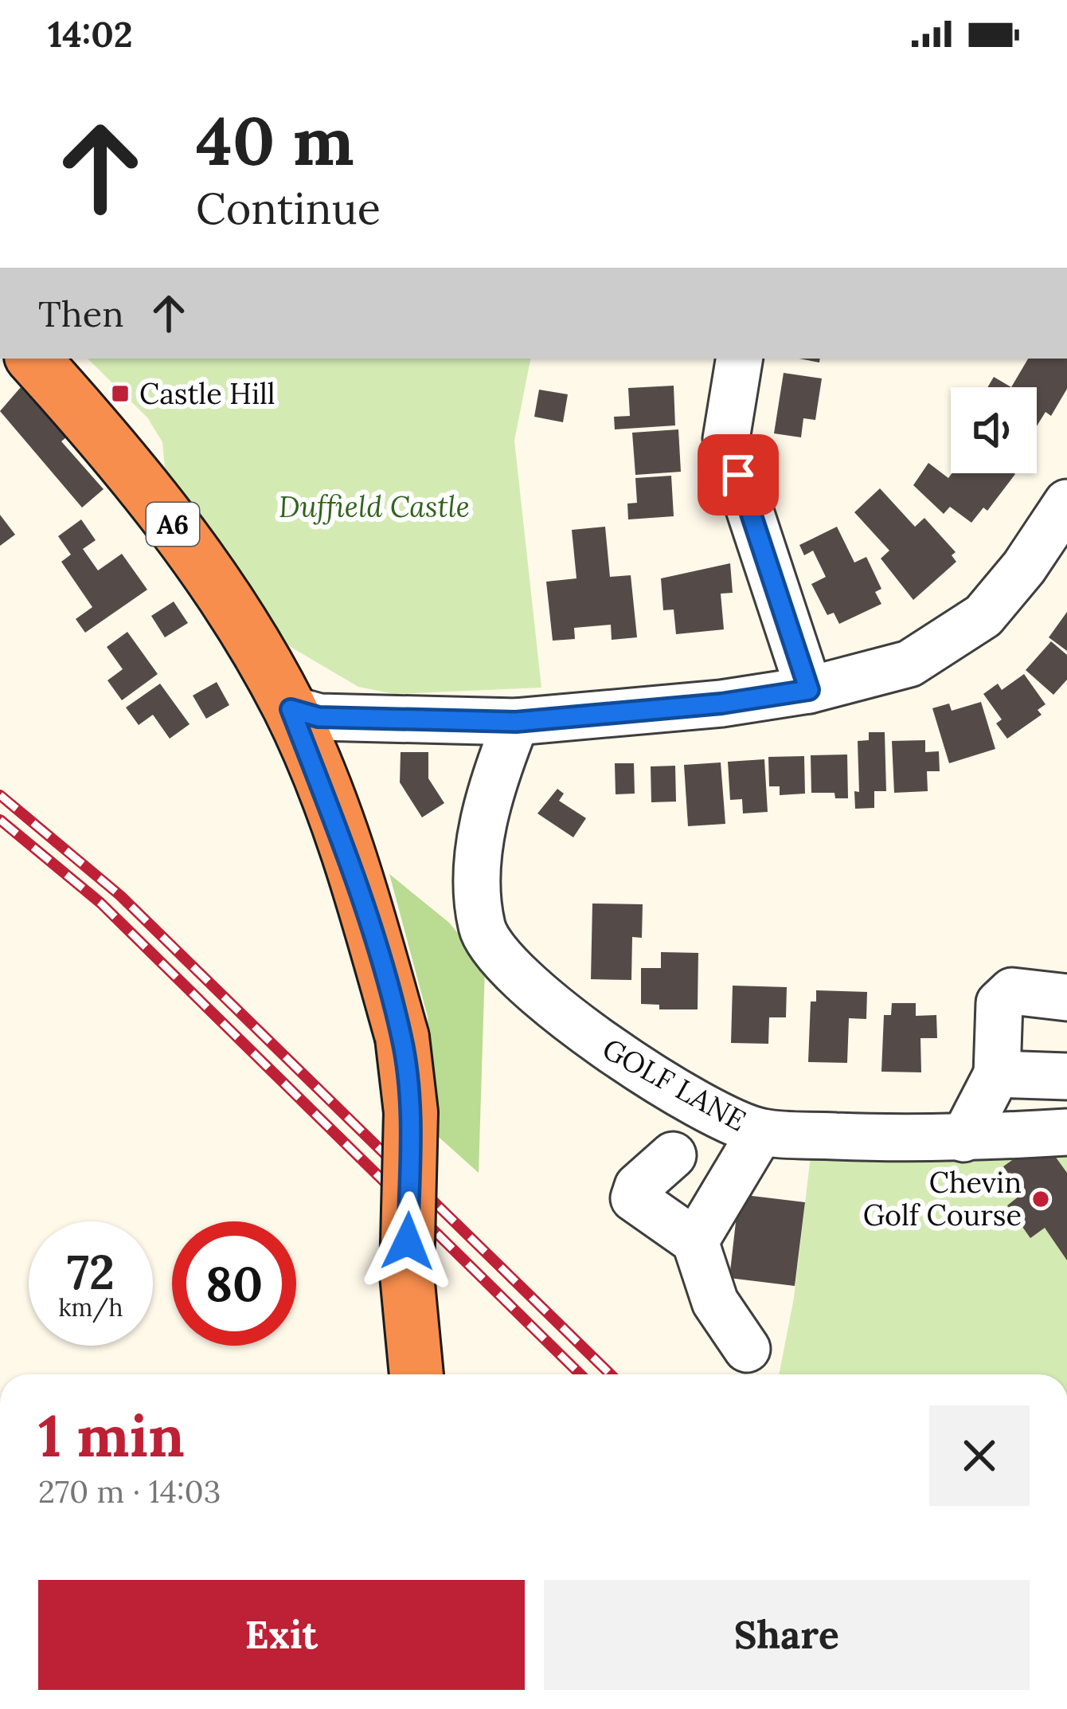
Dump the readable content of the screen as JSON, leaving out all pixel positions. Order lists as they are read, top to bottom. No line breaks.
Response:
{"streets":{"highway":["A6"],"street":["GOLF LANE"]},"parks":["Duffield Castle"],"places":{"transit":["Castle Hill"],"other":["Chevin Golf Course"]},"page":{"status":"14:02","turn":["40 m","Continue"],"then":"Then","speed":"72 km/h","limit":"80","heading":["1 min","270 m · 14:03"],"buttons":["Exit","Share"]}}
